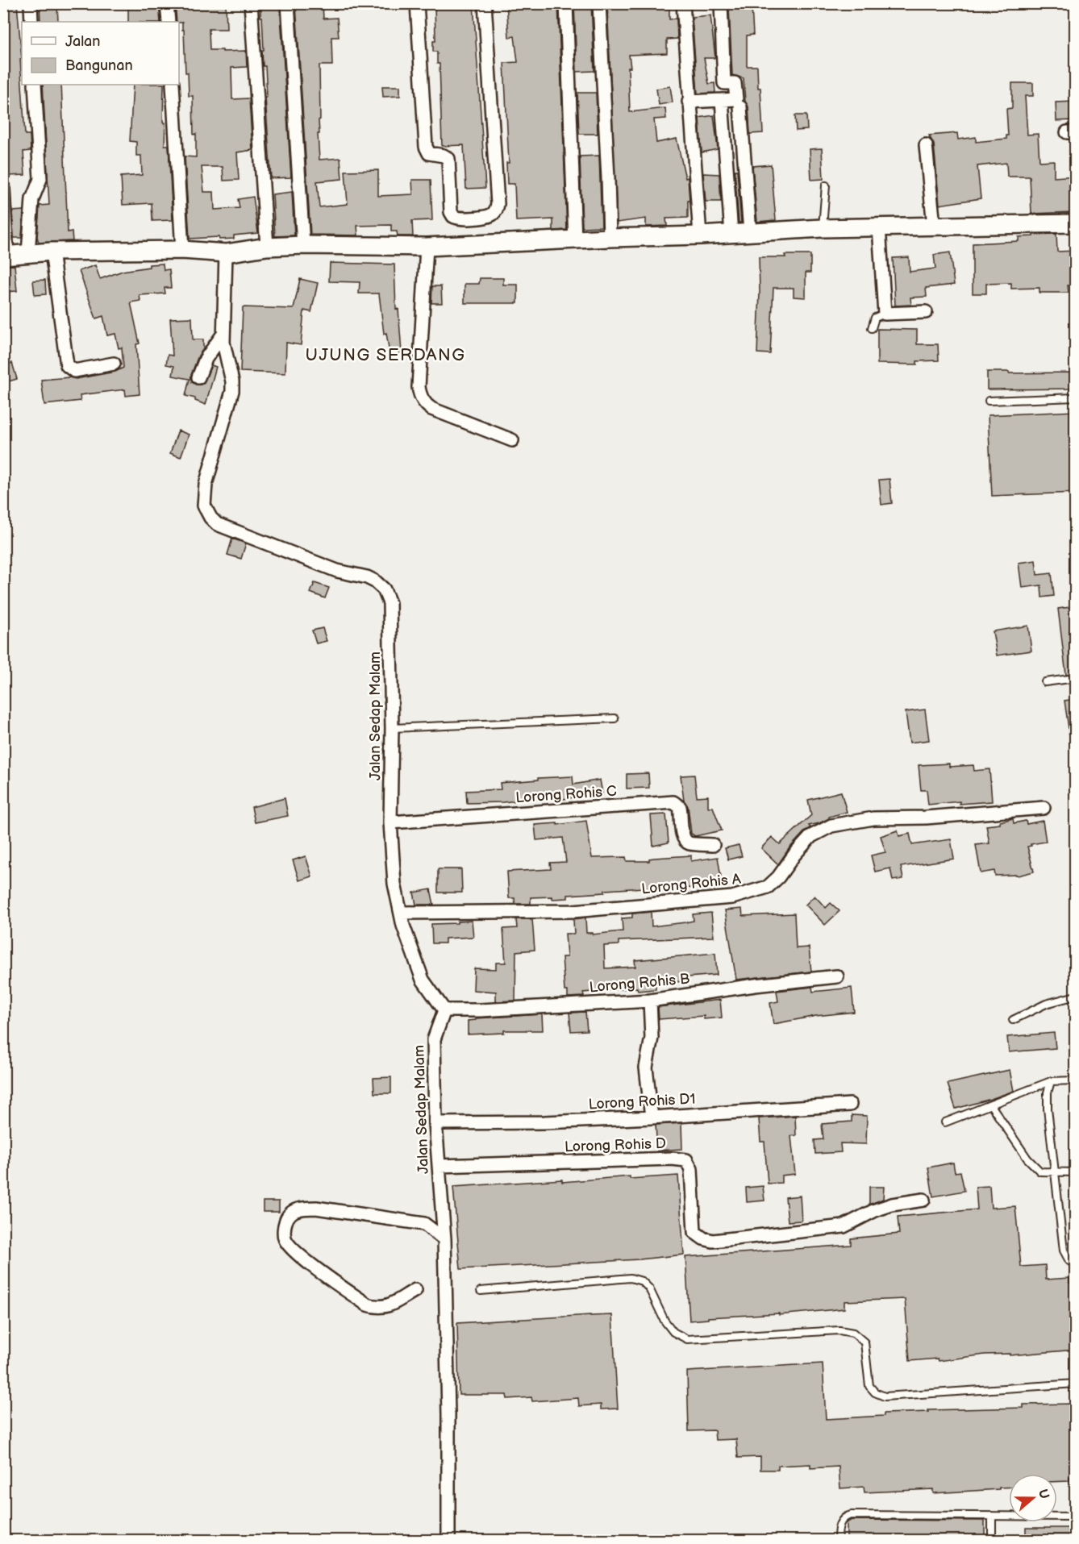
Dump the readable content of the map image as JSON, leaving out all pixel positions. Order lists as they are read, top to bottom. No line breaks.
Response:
{"streets":{"street":["Jalan Sedap Malam","Lorong Rohis C","Lorong Rohis A","Lorong Rohis B","Lorong Rohis D1","Lorong Rohis D"]},"crossings":[["Jalan Sedap Malam","Lorong Rohis C"],["Jalan Sedap Malam","Lorong Rohis A"],["Jalan Sedap Malam","Lorong Rohis B"],["Jalan Sedap Malam","Lorong Rohis D1"],["Jalan Sedap Malam","Lorong Rohis D"]],"districts":["UJUNG SERDANG"],"legend":["Jalan","Bangunan"],"north":"right"}
